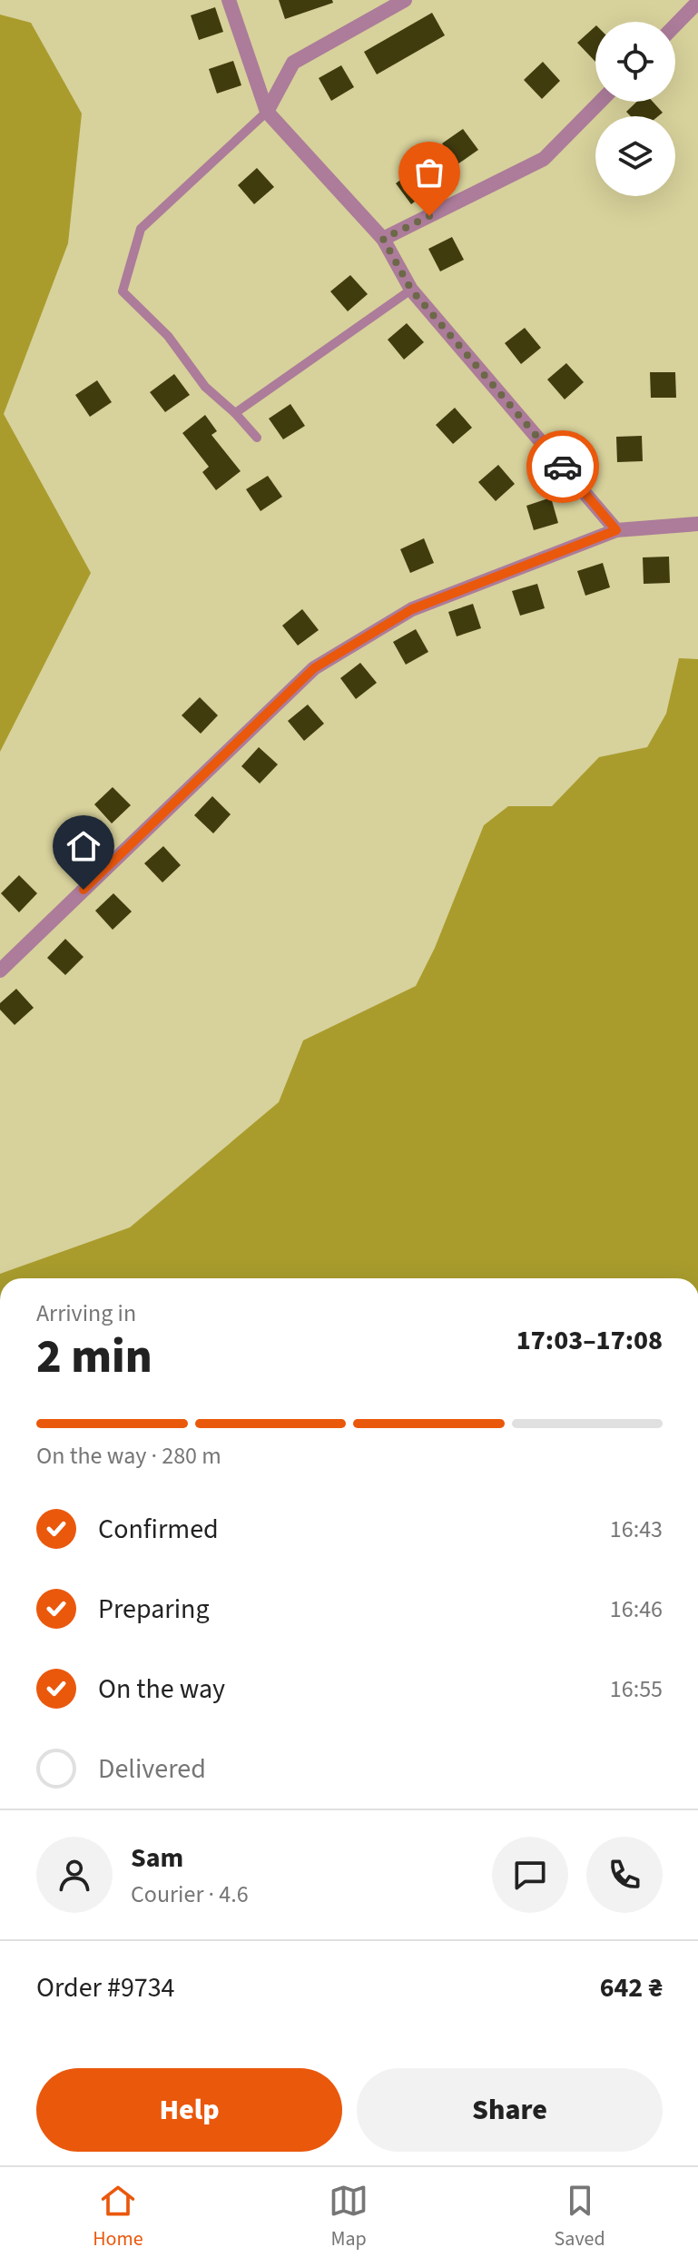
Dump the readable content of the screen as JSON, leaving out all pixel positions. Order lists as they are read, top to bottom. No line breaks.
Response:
{"page":{"heading":["2 min","Arriving in","17:03–17:08"],"panel":["Sam","Courier · 4.6","Order #9734","642 ₴"],"bar":"On the way · 280 m","list":[["Confirmed","16:43"],["Preparing","16:46"],["On the way","16:55"],"Delivered"],"buttons":["Help","Share"],"tabs":["Home","Map","Saved"]}}
